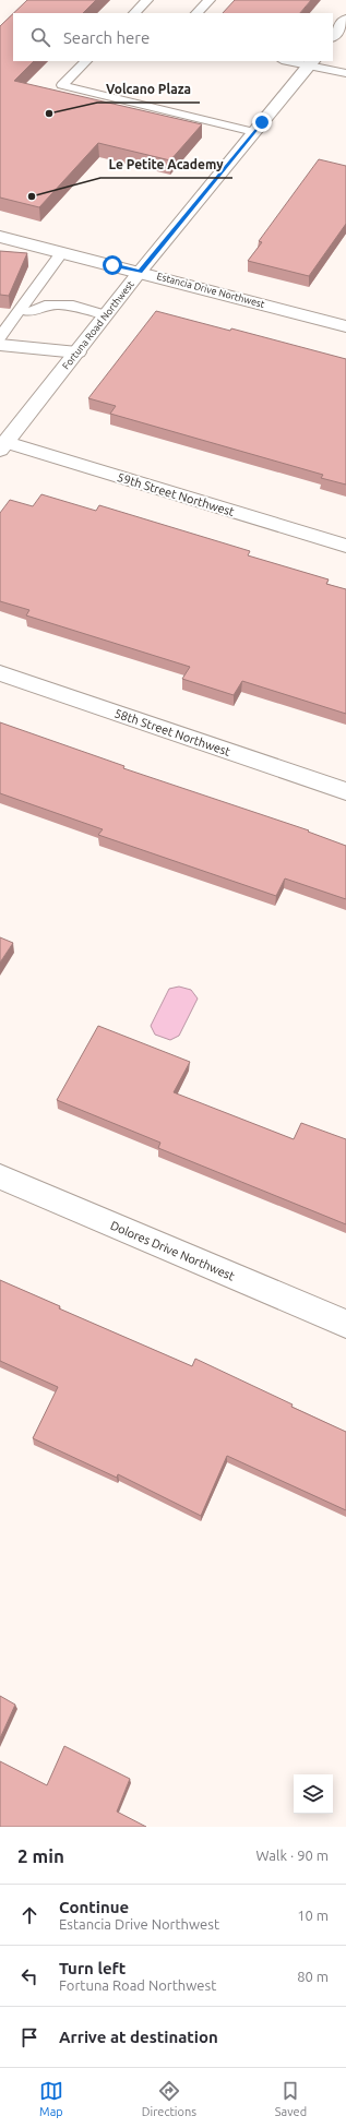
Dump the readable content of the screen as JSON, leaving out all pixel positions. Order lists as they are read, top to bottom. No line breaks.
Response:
{"streets":{"street":["Estancia Drive Northwest","Fortuna Road Northwest","59th Street Northwest","58th Street Northwest","Dolores Drive Northwest"]},"crossings":[["Estancia Drive Northwest","Fortuna Road Northwest"],["Fortuna Road Northwest","59th Street Northwest"]],"places":["Volcano Plaza","Le Petite Academy"],"page":{"search":"Search here","heading":["2 min","Walk · 90 m"],"list":[["Continue","Estancia Drive Northwest","10 m"],["Turn left","Fortuna Road Northwest","80 m"],"Arrive at destination"],"nav":["Map","Directions","Saved"]}}
